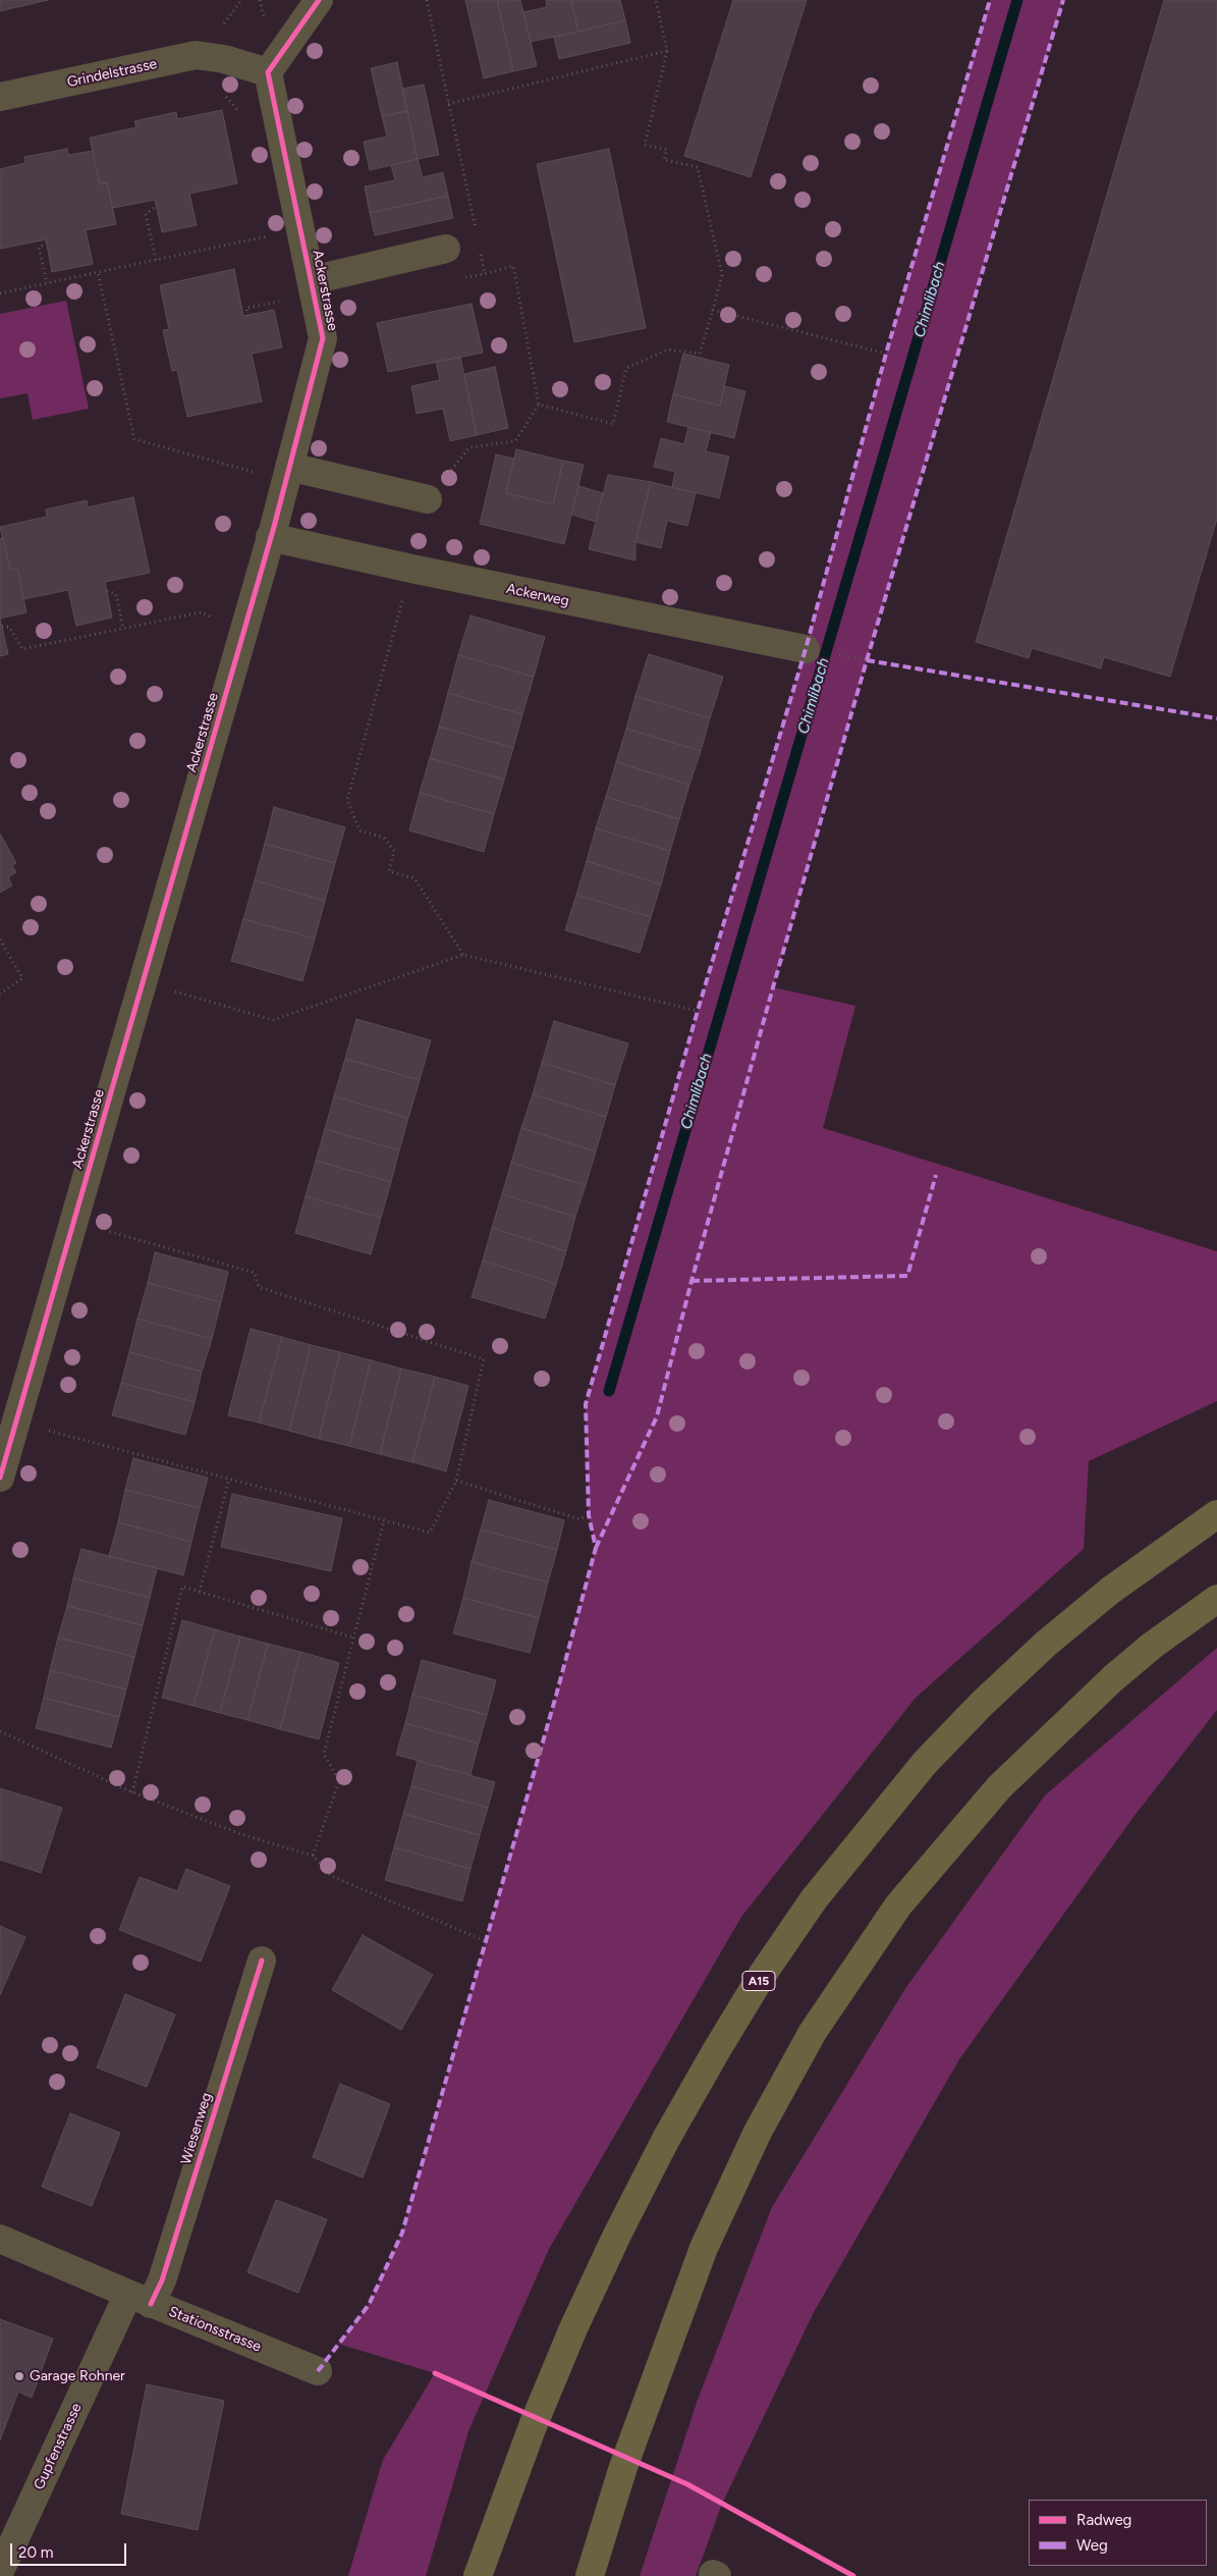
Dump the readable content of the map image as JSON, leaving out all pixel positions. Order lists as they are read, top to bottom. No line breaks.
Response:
{"streets":{"highway":["A15"],"street":["Grindelstrasse","Ackerstrasse","Ackerweg","Wiesenweg","Stationsstrasse","Gupfenstrasse"]},"crossings":[["Grindelstrasse","Ackerstrasse"],["Ackerstrasse","Ackerweg"],["Wiesenweg","Stationsstrasse"],["Wiesenweg","Gupfenstrasse"],["Stationsstrasse","Gupfenstrasse"]],"water":["Chimlibach"],"places":["Garage Rohner"],"legend":["Radweg","Weg"],"scale_bar":"20 m"}
